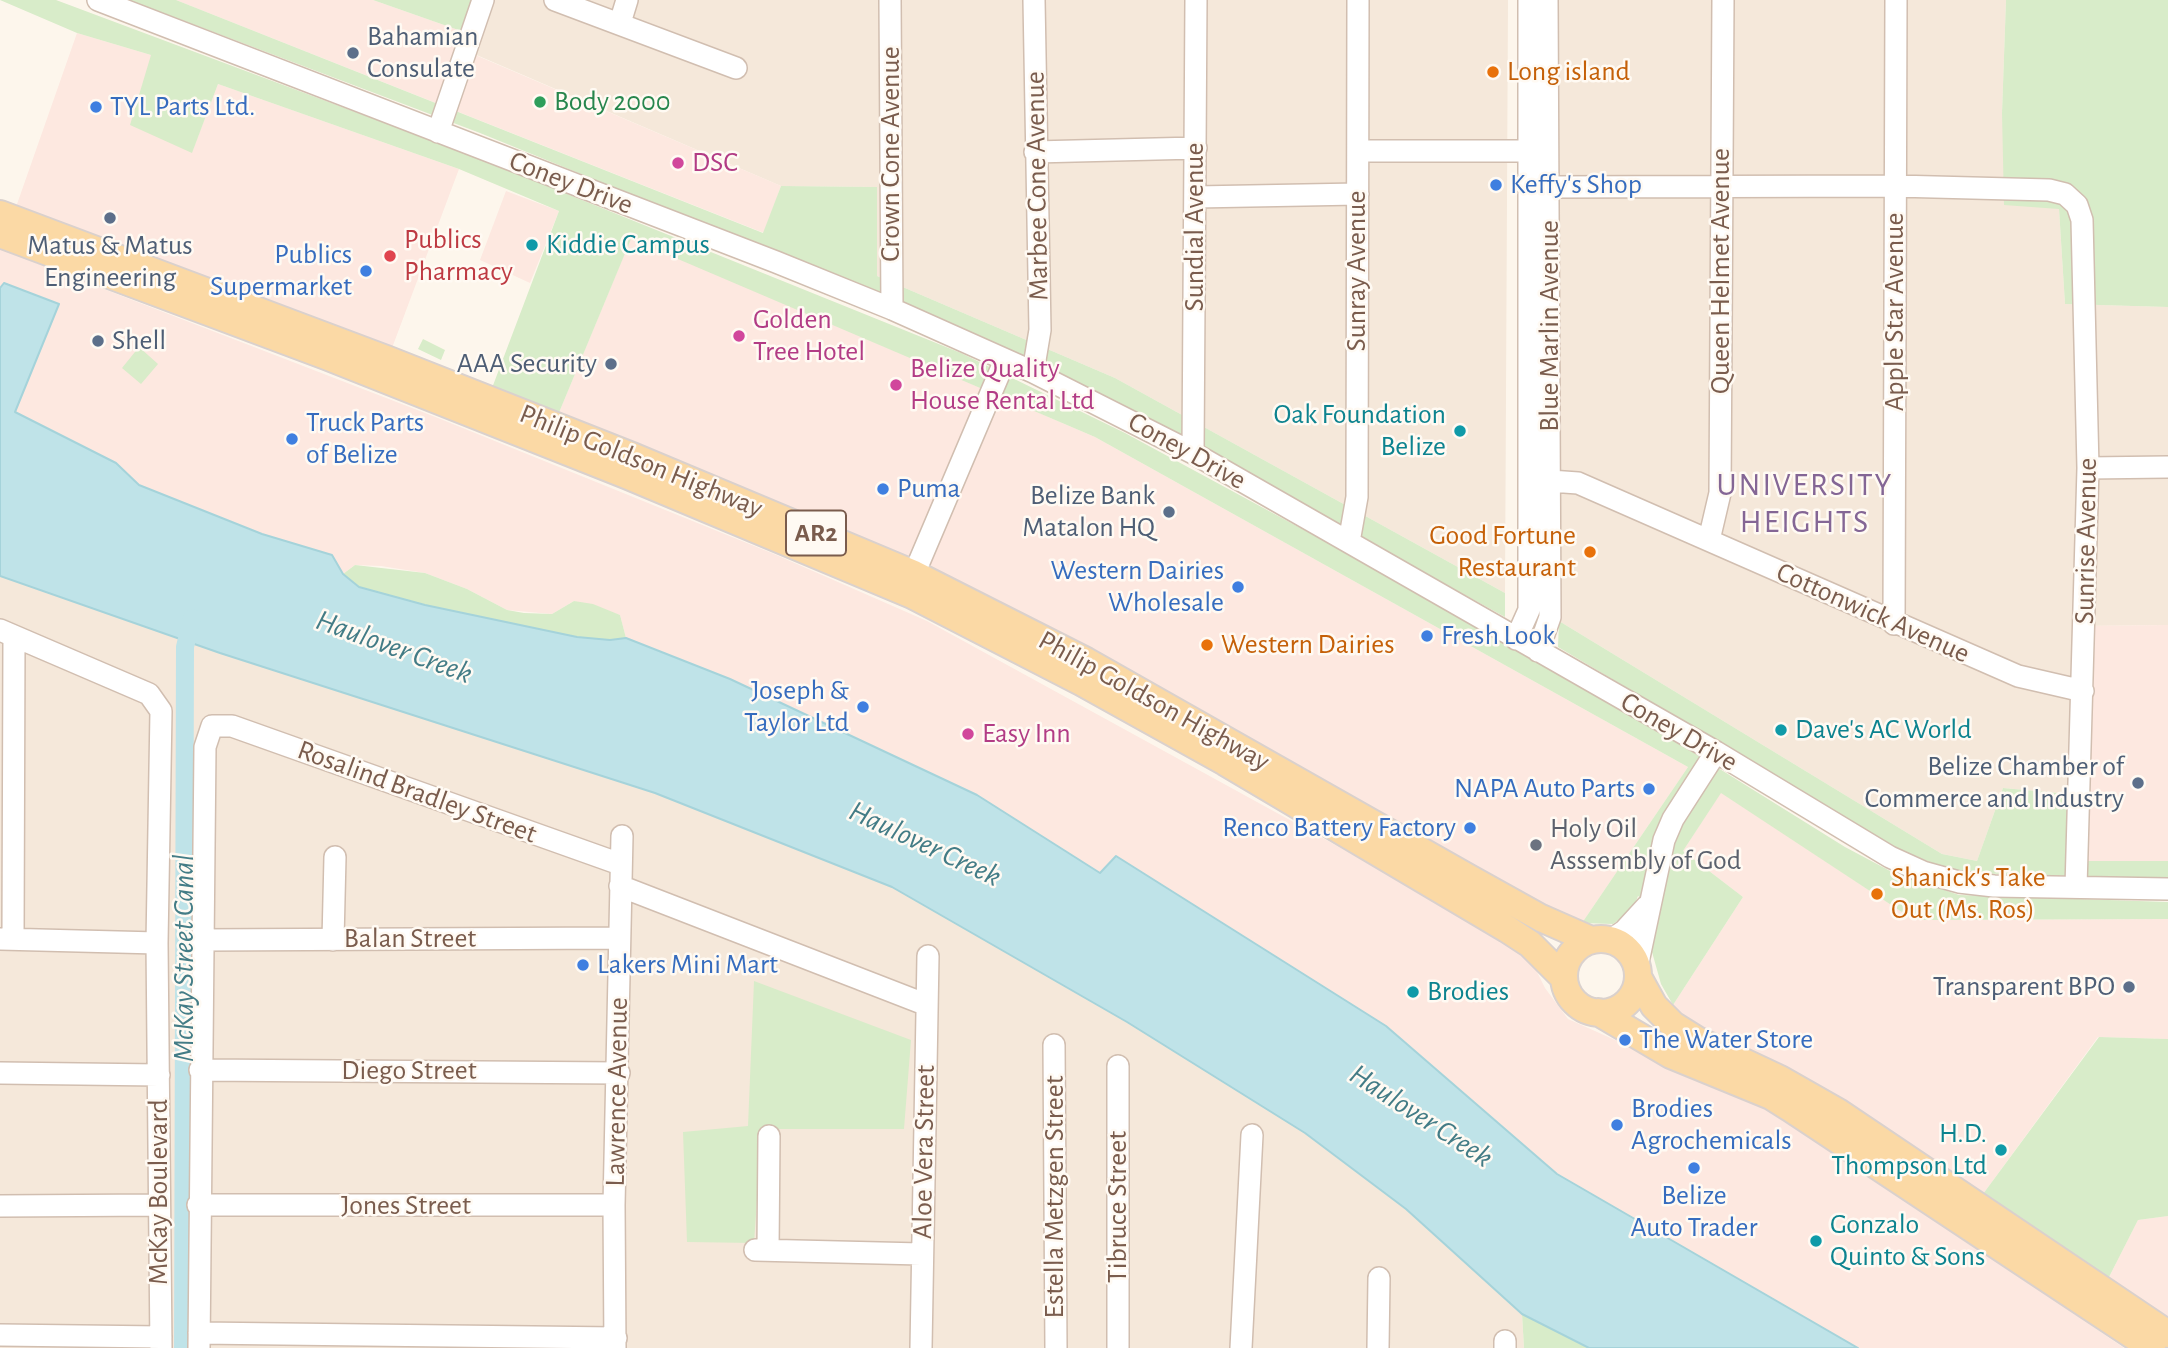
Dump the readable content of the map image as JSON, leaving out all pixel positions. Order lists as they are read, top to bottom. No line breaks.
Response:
{"streets":{"main road":["Philip Goldson Highway","AR2"],"street":["Crown Cone Avenue","Coney Drive","Marbee Cone Avenue","Sundial Avenue","Sunray Avenue","Queen Helmet Avenue","Apple Star Avenue","Blue Marlin Avenue","Sunrise Avenue","Cottonwick Avenue","Rosalind Bradley Street","Balan Street","Diego Street","Lawrence Avenue","Aloe Vera Street","McKay Boulevard","Estella Metzgen Street","Jones Street","Tibruce Street"]},"crossings":[["Crown Cone Avenue","Coney Drive"],["Coney Drive","Marbee Cone Avenue"],["Coney Drive","Sundial Avenue"],["Coney Drive","Sunray Avenue"],["Coney Drive","Blue Marlin Avenue"],["Coney Drive","Sunrise Avenue"],["Queen Helmet Avenue","Cottonwick Avenue"],["Apple Star Avenue","Sunrise Avenue"],["Apple Star Avenue","Cottonwick Avenue"],["Blue Marlin Avenue","Cottonwick Avenue"],["Sunrise Avenue","Cottonwick Avenue"],["Rosalind Bradley Street","Lawrence Avenue"],["Rosalind Bradley Street","Aloe Vera Street"],["Rosalind Bradley Street","McKay Boulevard"],["Balan Street","Lawrence Avenue"],["Balan Street","McKay Boulevard"],["Diego Street","Lawrence Avenue"],["Diego Street","McKay Boulevard"],["Lawrence Avenue","Jones Street"],["McKay Boulevard","Jones Street"]],"districts":["UNIVERSITY HEIGHTS"],"water":["Haulover Creek","McKay Street Canal"],"places":["Bahamian Consulate","Long island","Body 2000","TYL Parts Ltd.","DSC","Keffy's Shop","Matus & Matus Engineering","Kiddie Campus","Publics Pharmacy","Publics Supermarket","Golden Tree Hotel","Shell","AAA Security","Belize Quality House Rental Ltd","Oak Foundation Belize","Truck Parts of Belize","Puma","Belize Bank Matalon HQ","Good Fortune Restaurant","Western Dairies Wholesale","Fresh Look","Western Dairies","Joseph & Taylor Ltd","Dave's AC World","Easy Inn","Belize Chamber of Commerce and Industry","NAPA Auto Parts","Renco Battery Factory","Holy Oil Asssembly of God","Shanick's Take Out (Ms. Ros)","Lakers Mini Mart","Transparent BPO","Brodies","The Water Store","Brodies Agrochemicals","H.D. Thompson Ltd","Belize Auto Trader","Gonzalo Quinto & Sons"]}
